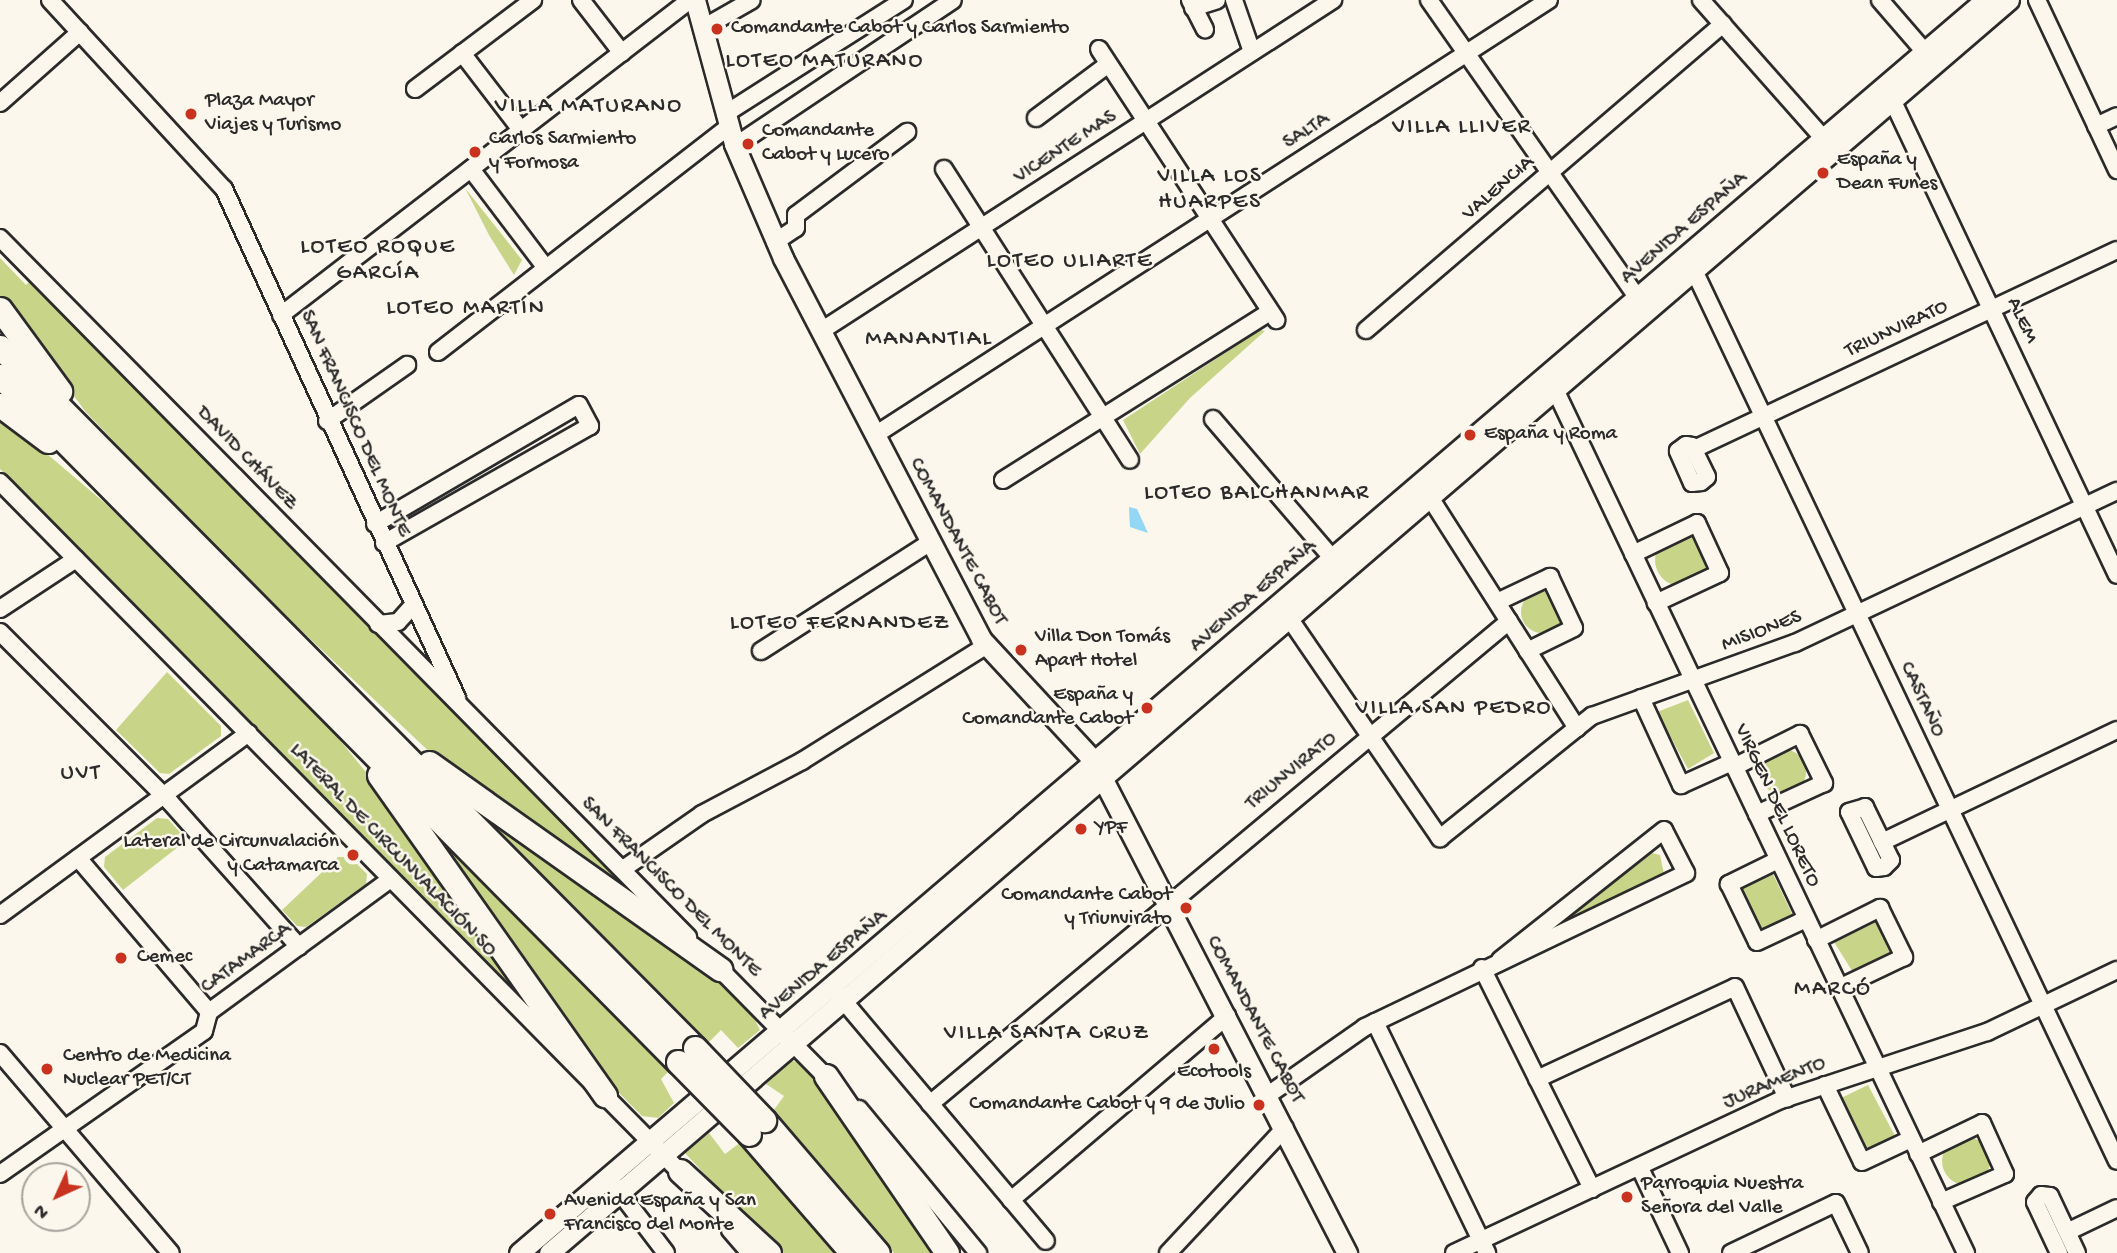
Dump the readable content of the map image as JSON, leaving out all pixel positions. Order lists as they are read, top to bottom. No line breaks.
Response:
{"streets":{"main road":["AVENIDA ESPAÑA","COMANDANTE CABOT"],"street":["SALTA","VICENTE MAS","VALENCIA","ALEM","TRIUNVIRATO","SAN FRANCISCO DEL MONTE","DAVID CHÁVEZ","MISIONES","CASTAÑO","VIRGEN DEL LORETO","LATERAL DE CIRCUNVALACIÓN SO","CATAMARCA","JURAMENTO"]},"crossings":[["SALTA","COMANDANTE CABOT"],["VICENTE MAS","COMANDANTE CABOT"],["AVENIDA ESPAÑA","ALEM"],["AVENIDA ESPAÑA","SAN FRANCISCO DEL MONTE"],["AVENIDA ESPAÑA","COMANDANTE CABOT"],["AVENIDA ESPAÑA","CASTAÑO"],["AVENIDA ESPAÑA","VIRGEN DEL LORETO"],["AVENIDA ESPAÑA","LATERAL DE CIRCUNVALACIÓN SO"],["ALEM","TRIUNVIRATO"],["ALEM","MISIONES"],["TRIUNVIRATO","COMANDANTE CABOT"],["TRIUNVIRATO","MISIONES"],["TRIUNVIRATO","CASTAÑO"],["SAN FRANCISCO DEL MONTE","DAVID CHÁVEZ"],["MISIONES","CASTAÑO"],["MISIONES","VIRGEN DEL LORETO"],["CASTAÑO","JURAMENTO"],["VIRGEN DEL LORETO","JURAMENTO"],["LATERAL DE CIRCUNVALACIÓN SO","CATAMARCA"]],"districts":["LOTEO MATURANO","VILLA MATURANO","VILLA LLIVER","VILLA LOS HUARPES","LOTEO ROQUE GARCÍA","LOTEO ULIARTE","LOTEO MARTÍN","MANANTIAL","LOTEO BALCHANMAR","LOTEO FERNANDEZ","VILLA SAN PEDRO","UVT","MARCÓ","VILLA SANTA CRUZ"],"places":["Comandante Cabot y Carlos Sarmiento","Plaza Mayor Viajes y Turismo","Comandante Cabot y Lucero","Carlos Sarmiento y Formosa","España y Dean Funes","España y Roma","Villa Don Tomás Apart Hotel","España y Comandante Cabot","YPF","Lateral de Circunvalación y Catamarca","Comandante Cabot y Triunvirato","Cemec","Ecotools","Centro de Medicina Nuclear PET/CT","Comandante Cabot y 9 de Julio","Parroquia Nuestra Señora del Valle","Avenida España y San Francisco del Monte"],"north":"bottom left"}
